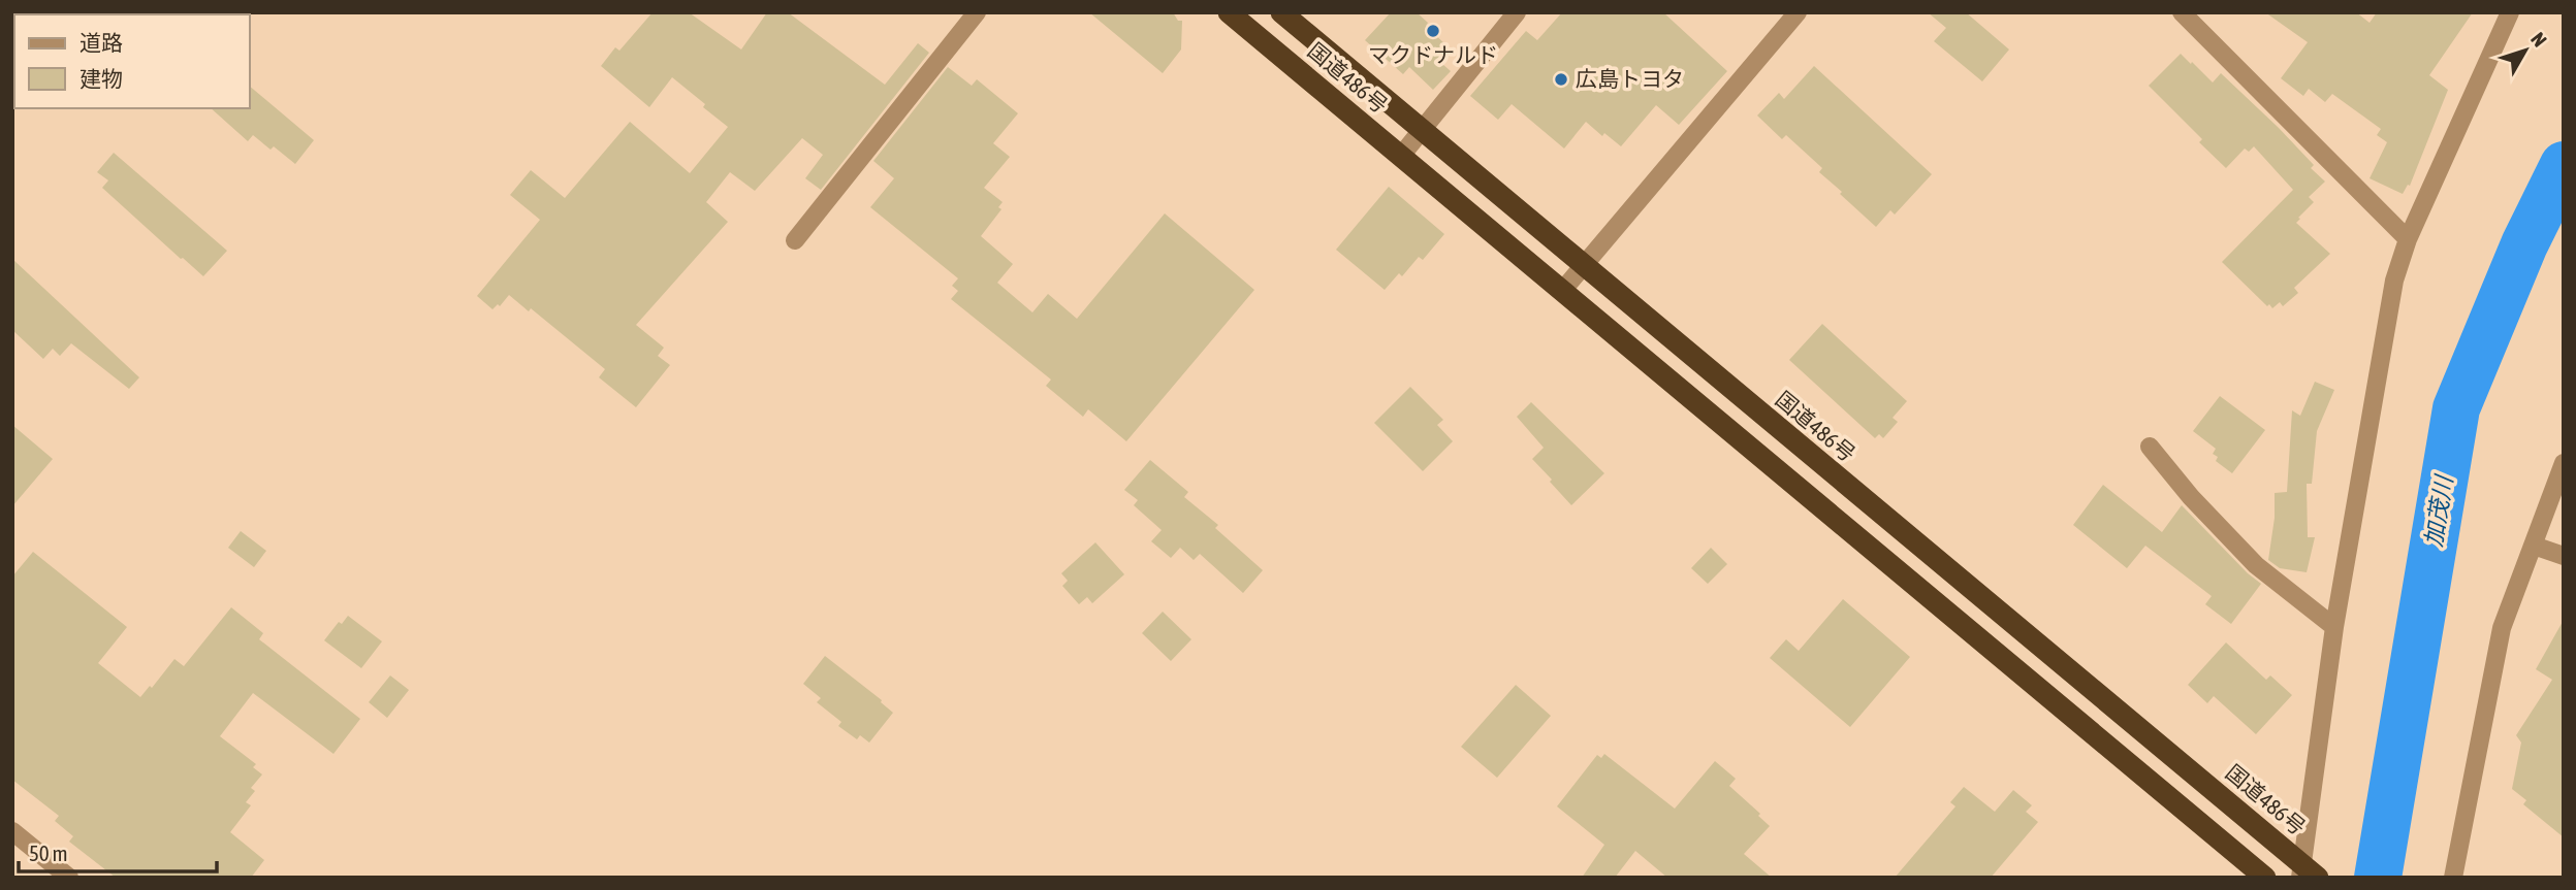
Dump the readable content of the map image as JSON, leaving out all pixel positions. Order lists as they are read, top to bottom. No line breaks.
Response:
{"streets":{"highway":["国道486号"]},"water":["加茂川"],"places":["マクドナルド","広島トヨタ"],"legend":["道路","建物"],"scale_bar":"50 m","north":"top right"}
